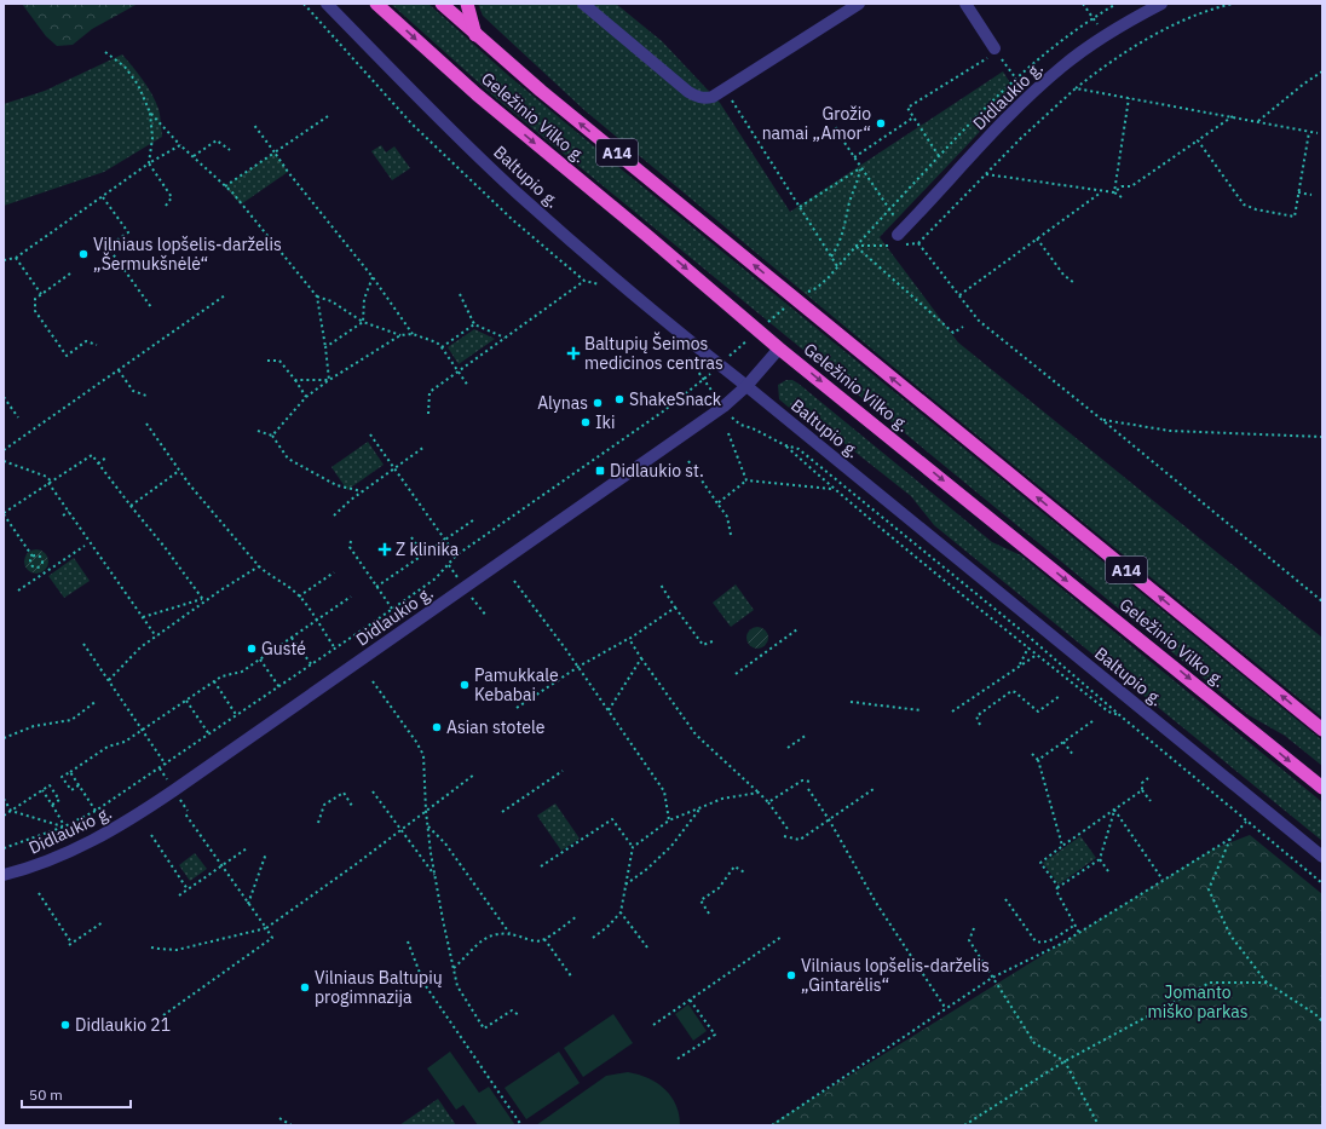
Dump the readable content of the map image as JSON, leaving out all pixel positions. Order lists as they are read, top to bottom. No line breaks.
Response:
{"streets":{"highway":["Geležinio Vilko g.","A14"],"street":["Didlaukio g.","Baltupio g."]},"crossings":[["Didlaukio g.","Geležinio Vilko g."],["Didlaukio g.","Baltupio g."]],"parks":["Jomanto miško parkas"],"places":{"other":["Grožio namai „Amor“","Vilniaus lopšelis-darželis „Šermukšnėlė“","ShakeSnack","Alynas","Iki","Gusté","Pamukkale Kebabai","Asian stotele","Vilniaus lopšelis-darželis „Gintarėlis“","Vilniaus Baltupių progimnazija","Didlaukio 21"],"health":["Baltupių Šeimos medicinos centras","Z klinika"],"transit":["Didlaukio st."]},"scale_bar":"50 m"}
